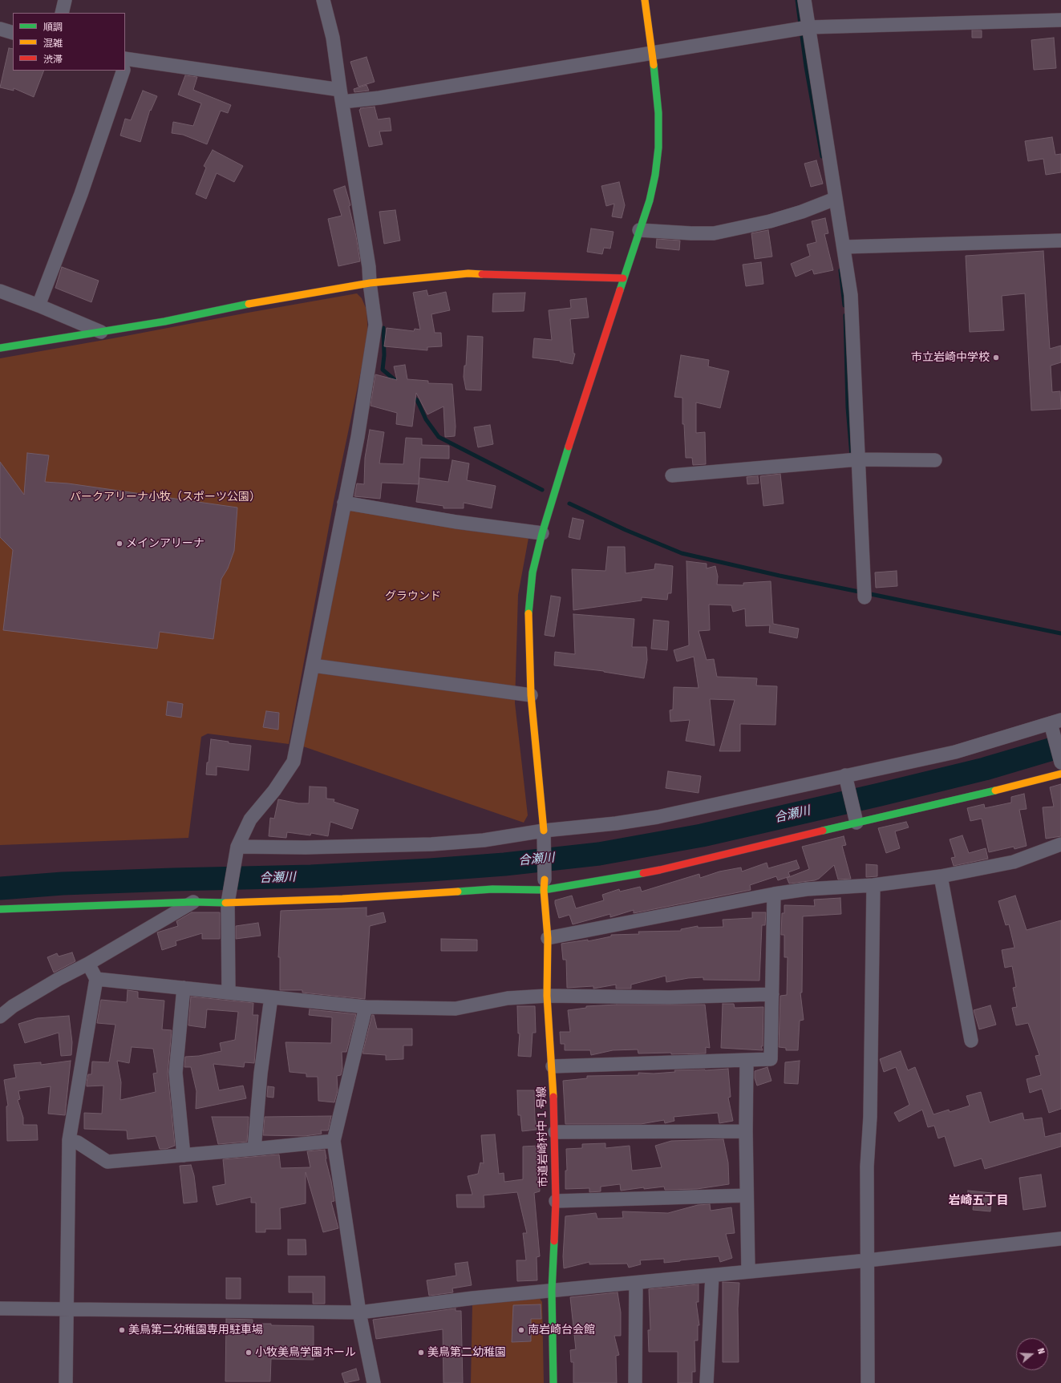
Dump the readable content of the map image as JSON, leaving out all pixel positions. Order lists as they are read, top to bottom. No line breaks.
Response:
{"streets":{"street":["市道岩崎村中１号線"]},"districts":["岩崎五丁目"],"water":["合瀬川"],"parks":["パークアリーナ小牧（スポーツ公園）","グラウンド"],"places":["市立岩崎中学校","メインアリーナ","美鳥第二幼稚園専用駐車場","南岩崎台会館","小牧美鳥学園ホール","美鳥第二幼稚園"],"legend":["順調","混雑","渋滞"],"north":"right"}
